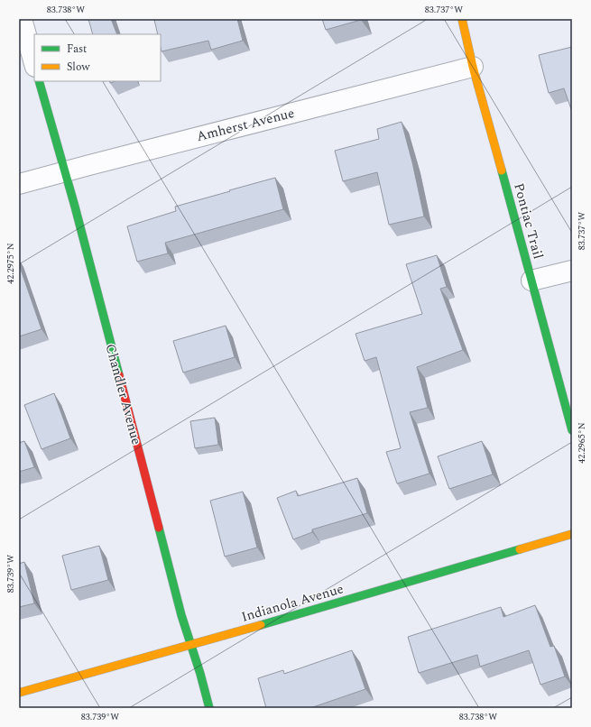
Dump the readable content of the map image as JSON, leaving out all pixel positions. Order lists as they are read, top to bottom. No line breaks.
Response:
{"streets":{"street":["Amherst Avenue","Pontiac Trail","Chandler Avenue","Indianola Avenue"]},"crossings":[["Amherst Avenue","Pontiac Trail"],["Amherst Avenue","Chandler Avenue"],["Chandler Avenue","Indianola Avenue"]],"legend":["Fast","Slow"],"coordinates":["83.738°W","83.737°W","42.2975°N","42.2965°N","83.739°W"]}
